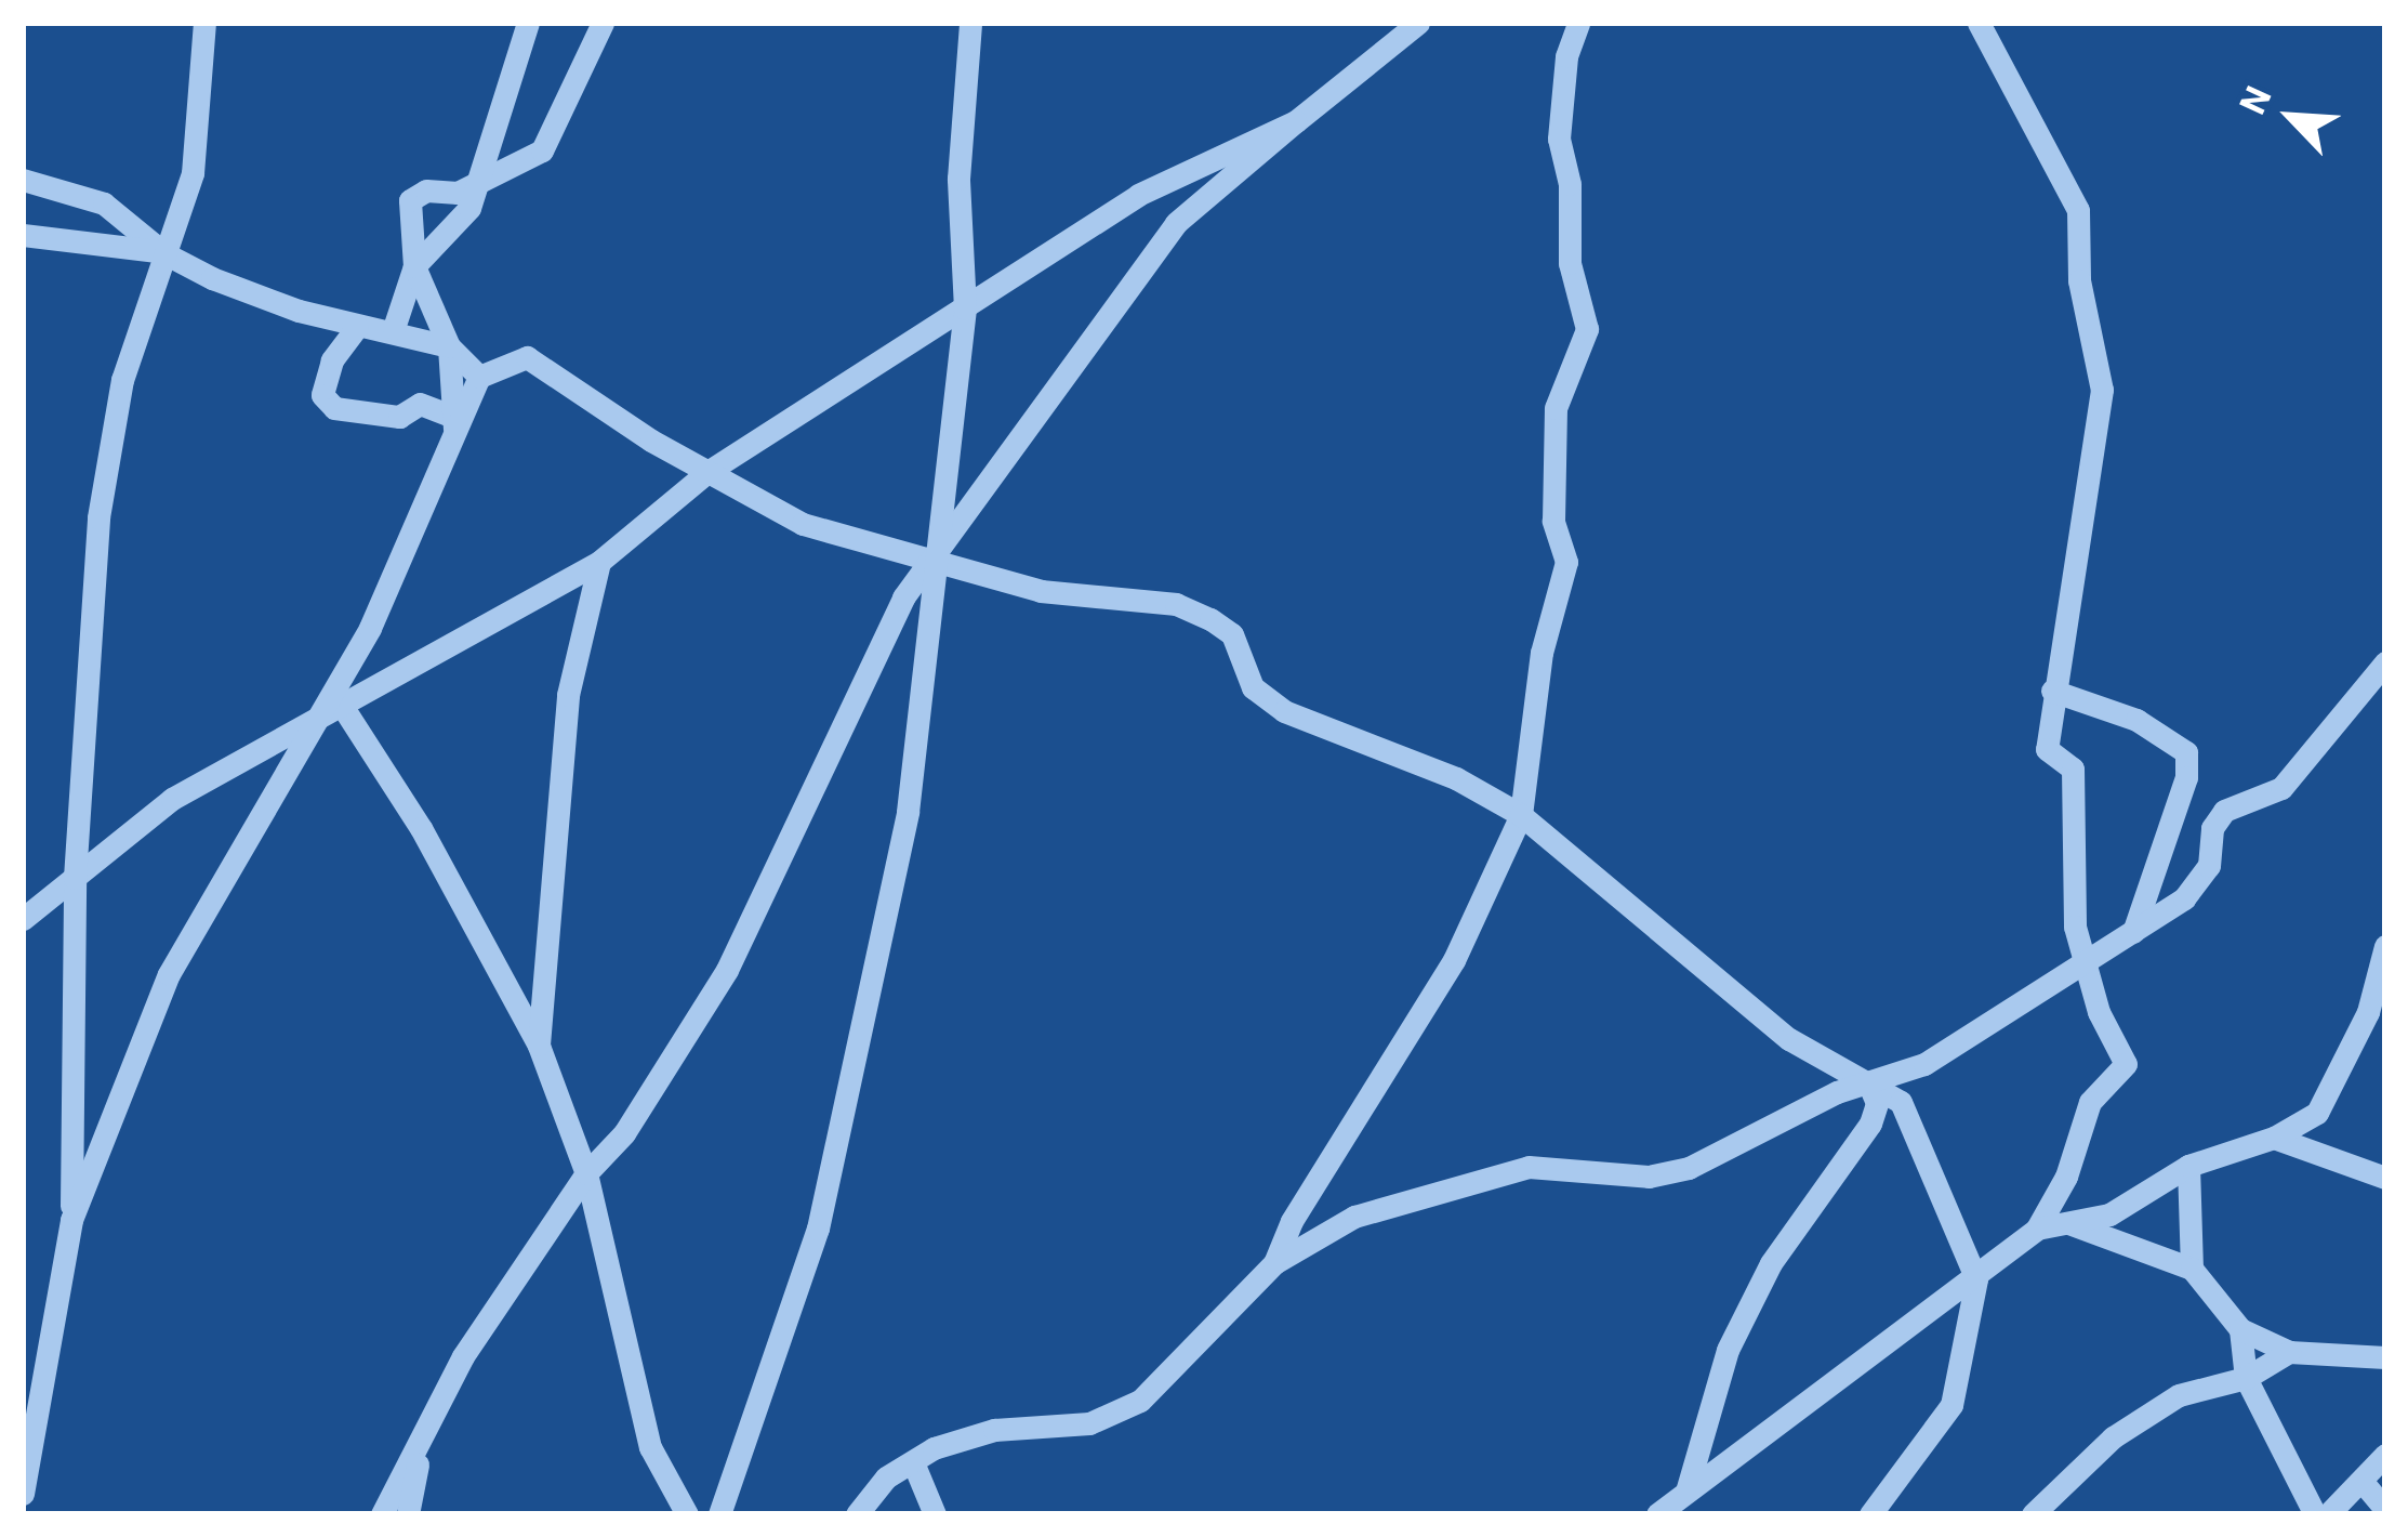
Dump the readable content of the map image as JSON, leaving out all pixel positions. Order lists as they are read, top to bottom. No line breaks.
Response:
{"north":"top left"}
